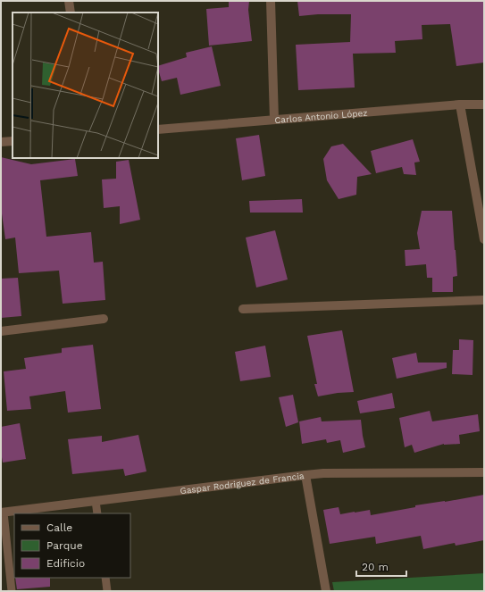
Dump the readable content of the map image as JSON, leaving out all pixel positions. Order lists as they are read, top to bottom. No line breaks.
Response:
{"streets":{"street":["Carlos Antonio López","Gaspar Rodriguez de Francia"]},"legend":["Calle","Parque","Edificio"],"scale_bar":"20 m"}
